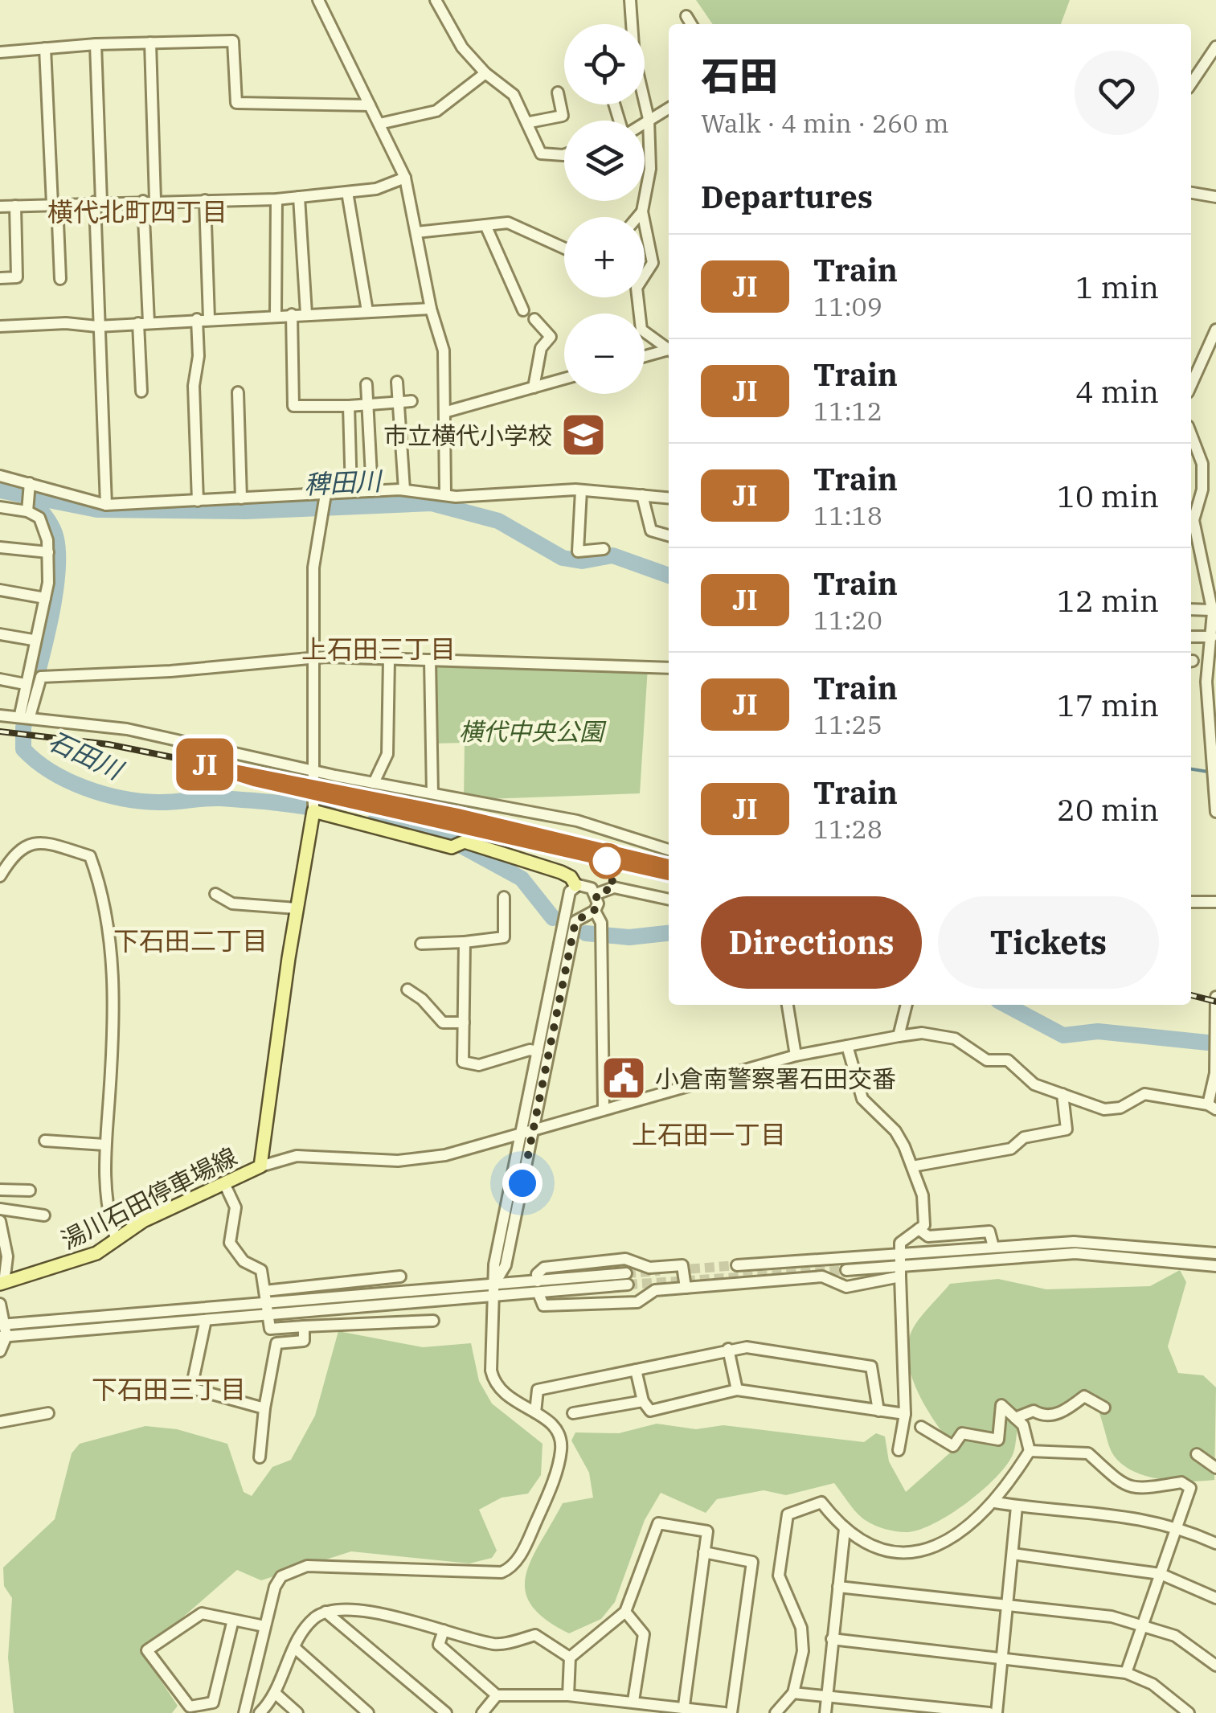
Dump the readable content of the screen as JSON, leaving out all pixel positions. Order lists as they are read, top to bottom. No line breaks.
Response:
{"streets":{"main road":["湯川石田停車場線"]},"districts":["横代北町四丁目","上石田三丁目","下石田二丁目","上石田一丁目","下石田三丁目"],"water":["稗田川","石田川"],"parks":["横代中央公園"],"places":{"school or university":["市立横代小学校"],"public building":["小倉南警察署石田交番"]},"page":{"on_map":"JI","map_buttons":["+","−"],"heading":[["石田","Walk · 4 min · 260 m"],"Departures"],"list":[{"mark":"JI","name":"Train","note":"11:09","value":"1 min"},{"mark":"JI","name":"Train","note":"11:12","value":"4 min"},{"mark":"JI","name":"Train","note":"11:18","value":"10 min"},{"mark":"JI","name":"Train","note":"11:20","value":"12 min"},{"mark":"JI","name":"Train","note":"11:25","value":"17 min"},{"mark":"JI","name":"Train","note":"11:28","value":"20 min"}],"buttons":["Directions","Tickets"]}}
